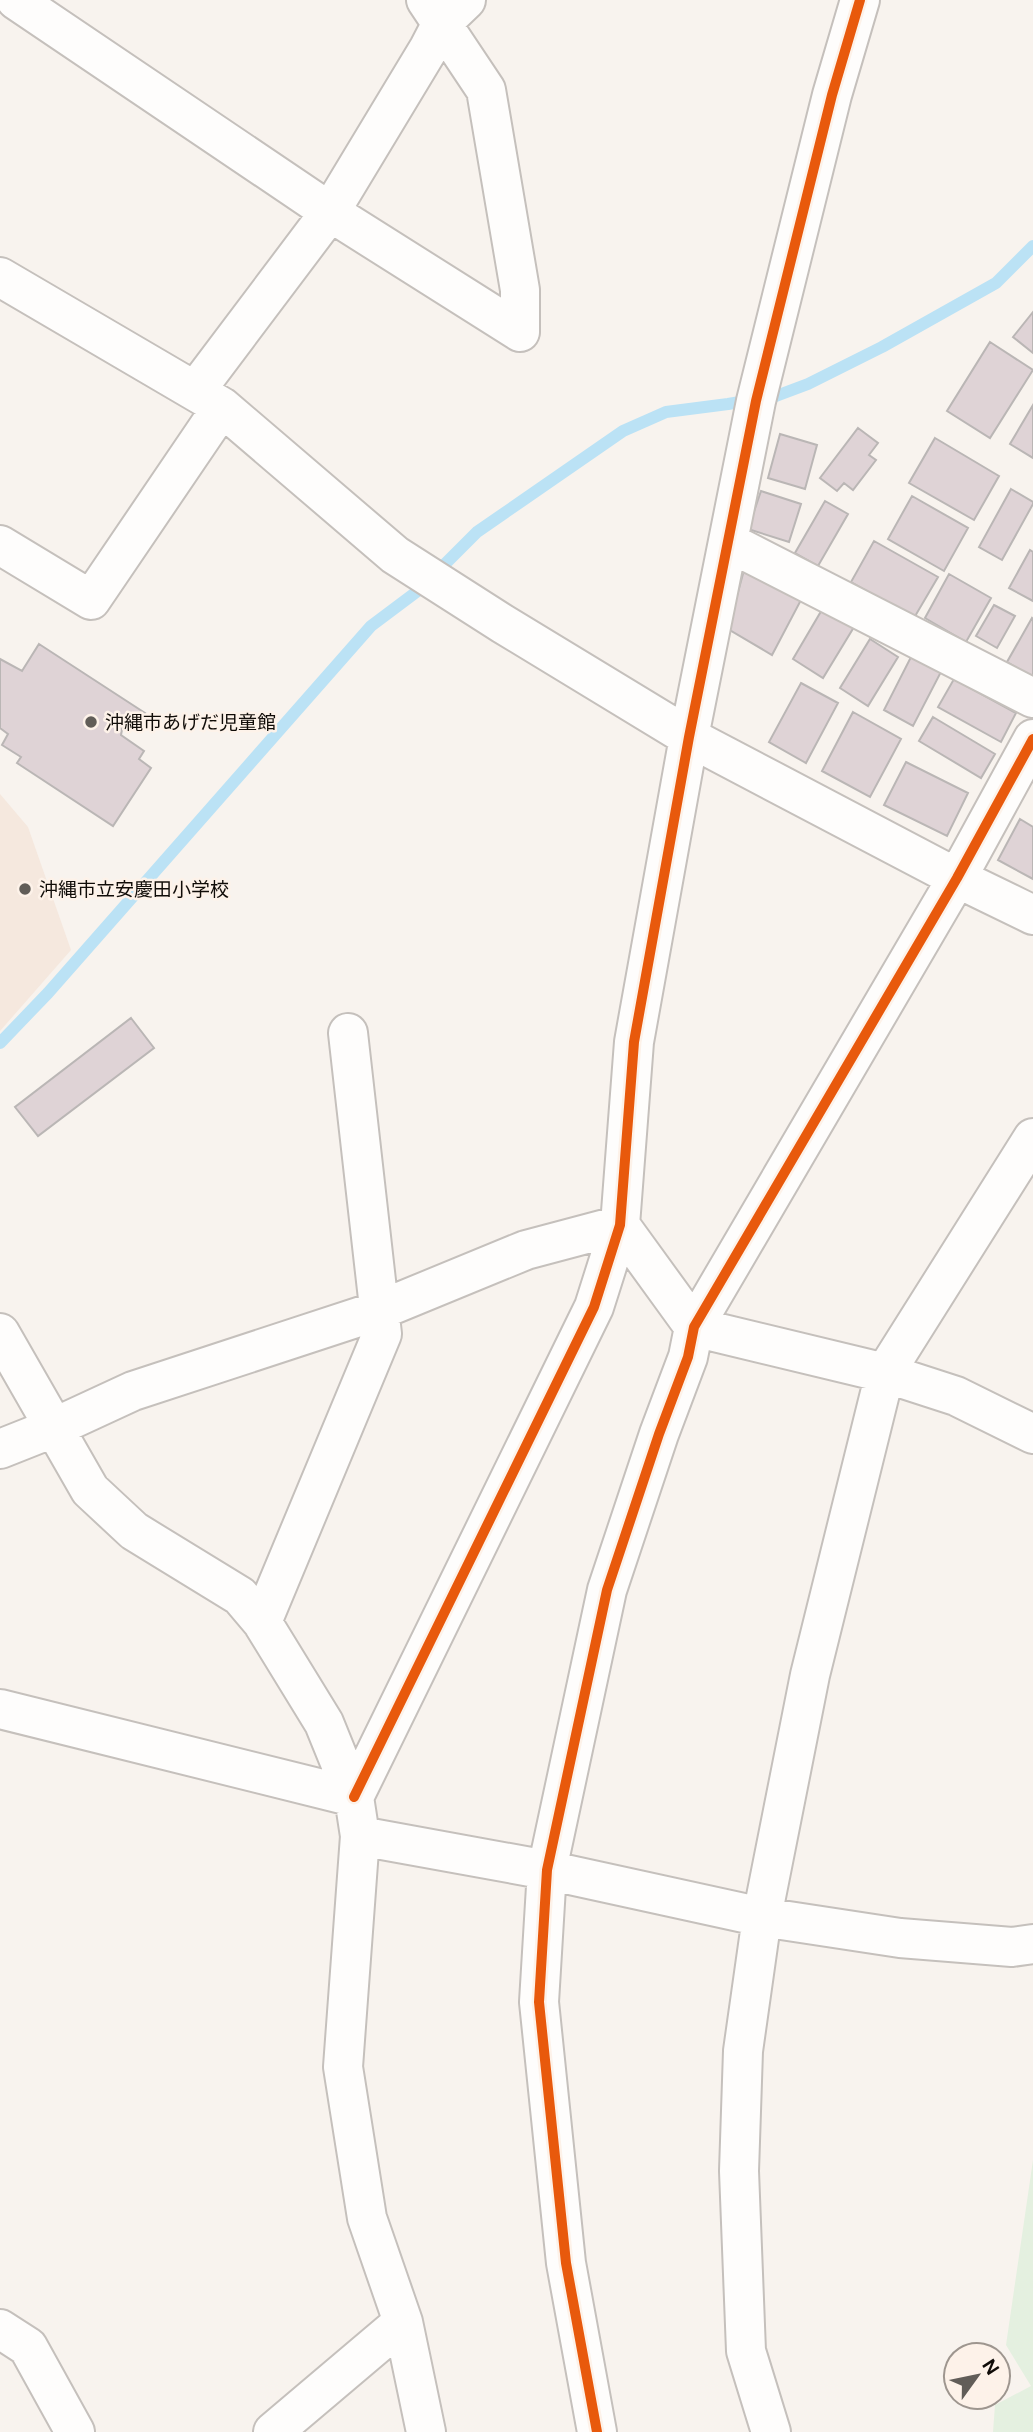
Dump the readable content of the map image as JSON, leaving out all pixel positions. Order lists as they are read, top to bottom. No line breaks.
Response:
{"places":["沖縄市あげだ児童館","沖縄市立安慶田小学校"],"north":"top right"}
